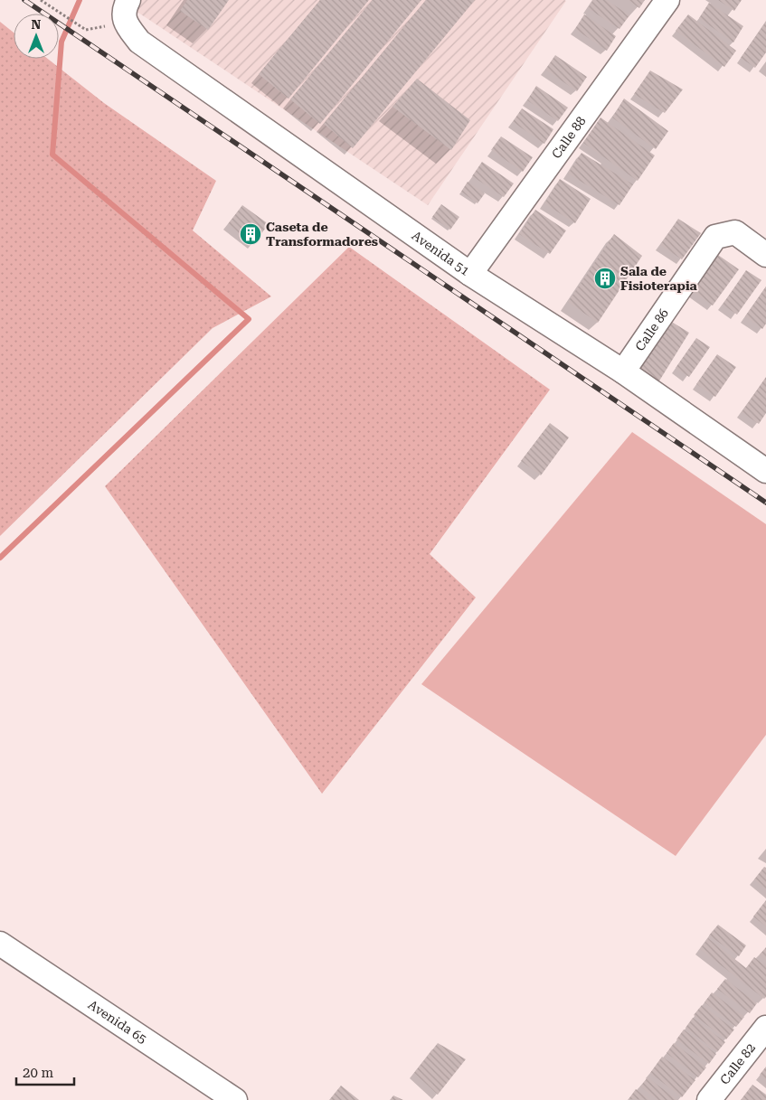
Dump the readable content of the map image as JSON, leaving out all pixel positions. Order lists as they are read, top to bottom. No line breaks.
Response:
{"streets":{"street":["Calle 88","Avenida 51","Calle 86","Avenida 65","Calle 82"]},"crossings":[["Calle 88","Avenida 51"],["Avenida 51","Calle 86"]],"places":{"building":["Caseta de Transformadores","Sala de Fisioterapia"]},"scale_bar":"20 m","north":"top"}
